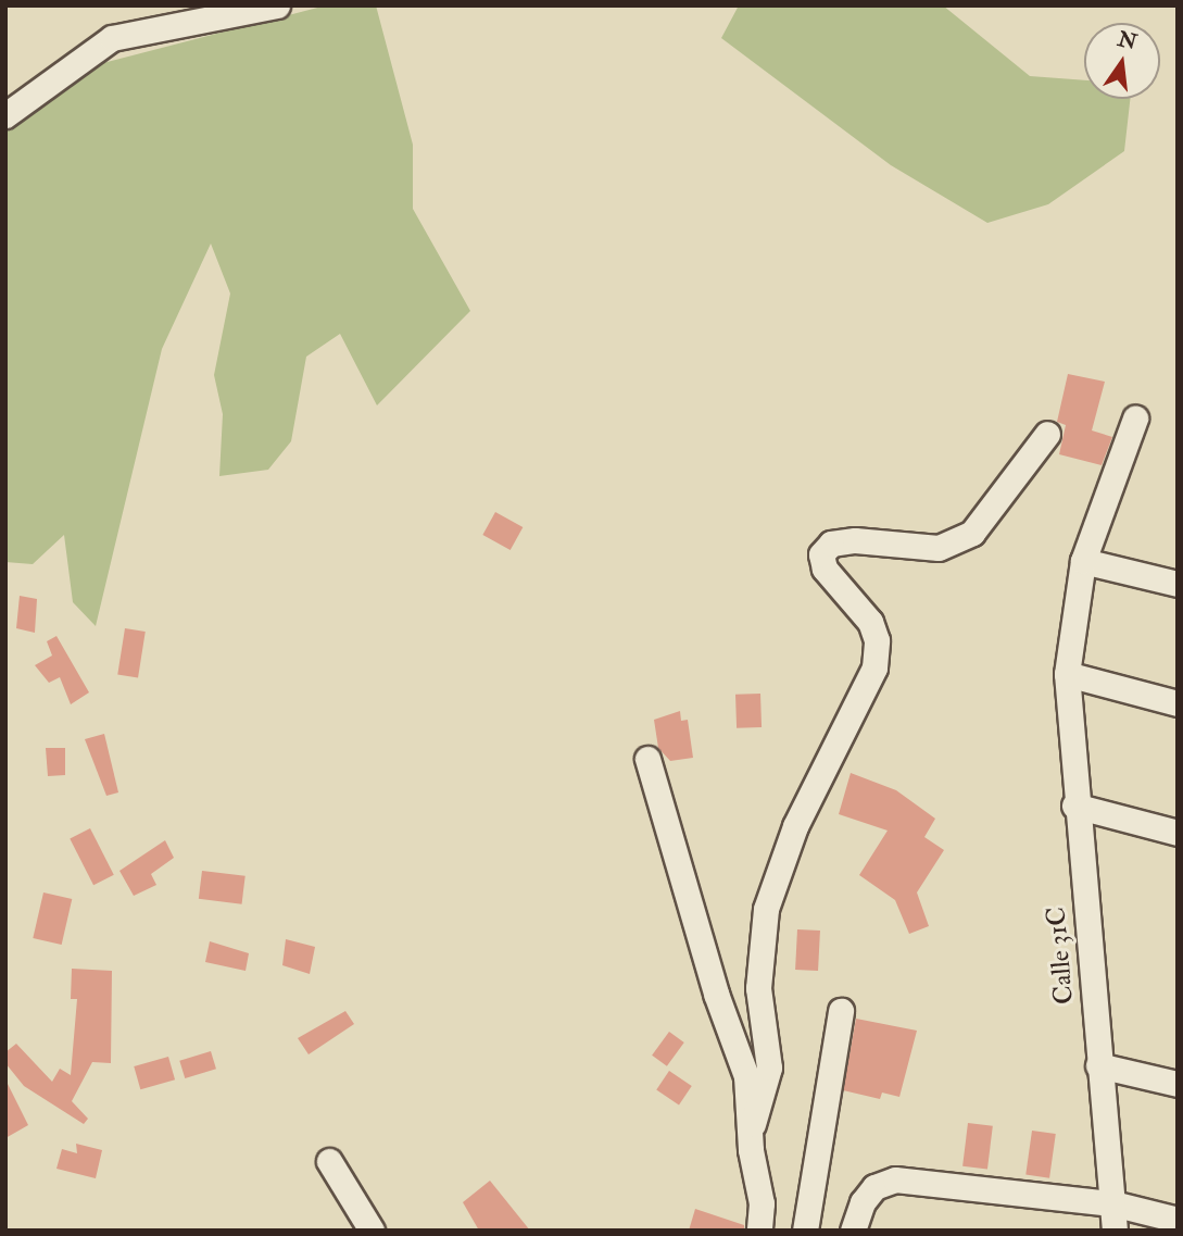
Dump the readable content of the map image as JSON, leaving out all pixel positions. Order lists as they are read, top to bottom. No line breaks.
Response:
{"streets":{"street":["Calle 31C"]},"north":"top"}
